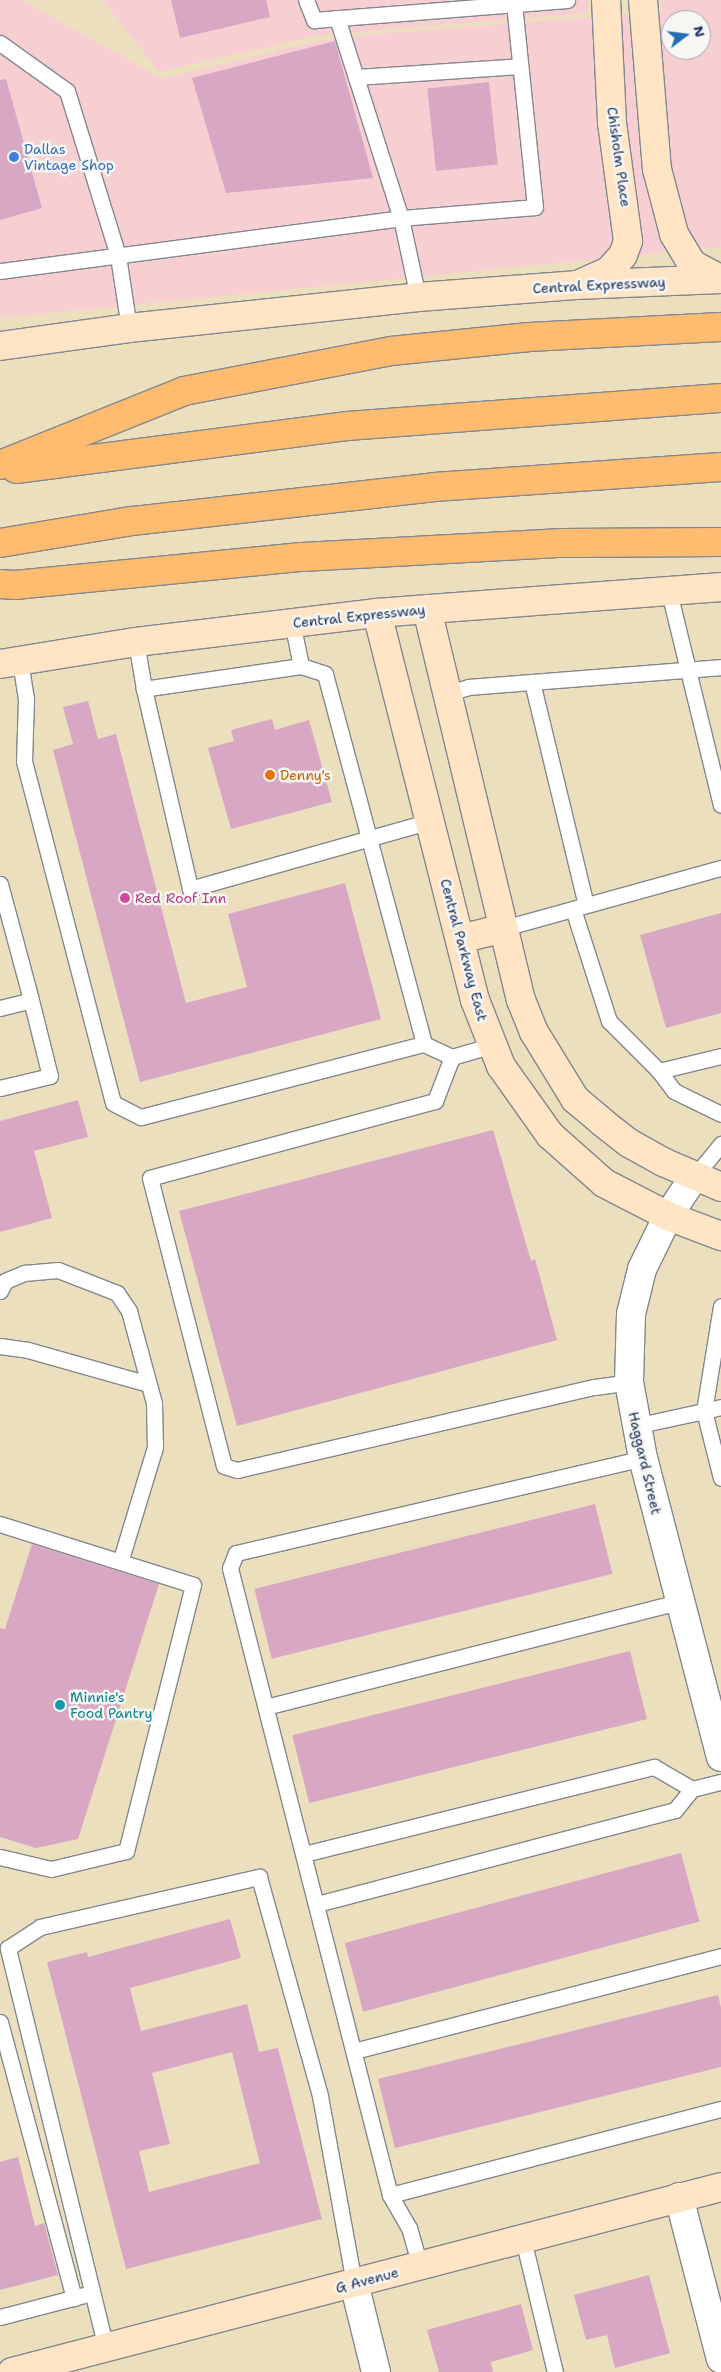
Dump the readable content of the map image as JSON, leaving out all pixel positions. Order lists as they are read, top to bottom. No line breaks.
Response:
{"streets":{"street":["Chisholm Place","Central Expressway","Central Parkway East","Haggard Street","G Avenue"]},"crossings":[["Chisholm Place","Central Expressway"],["Central Expressway","Central Parkway East"],["Central Parkway East","Haggard Street"]],"places":["Dallas Vintage Shop","Denny's","Red Roof Inn","Minnie's Food Pantry"],"north":"right"}
